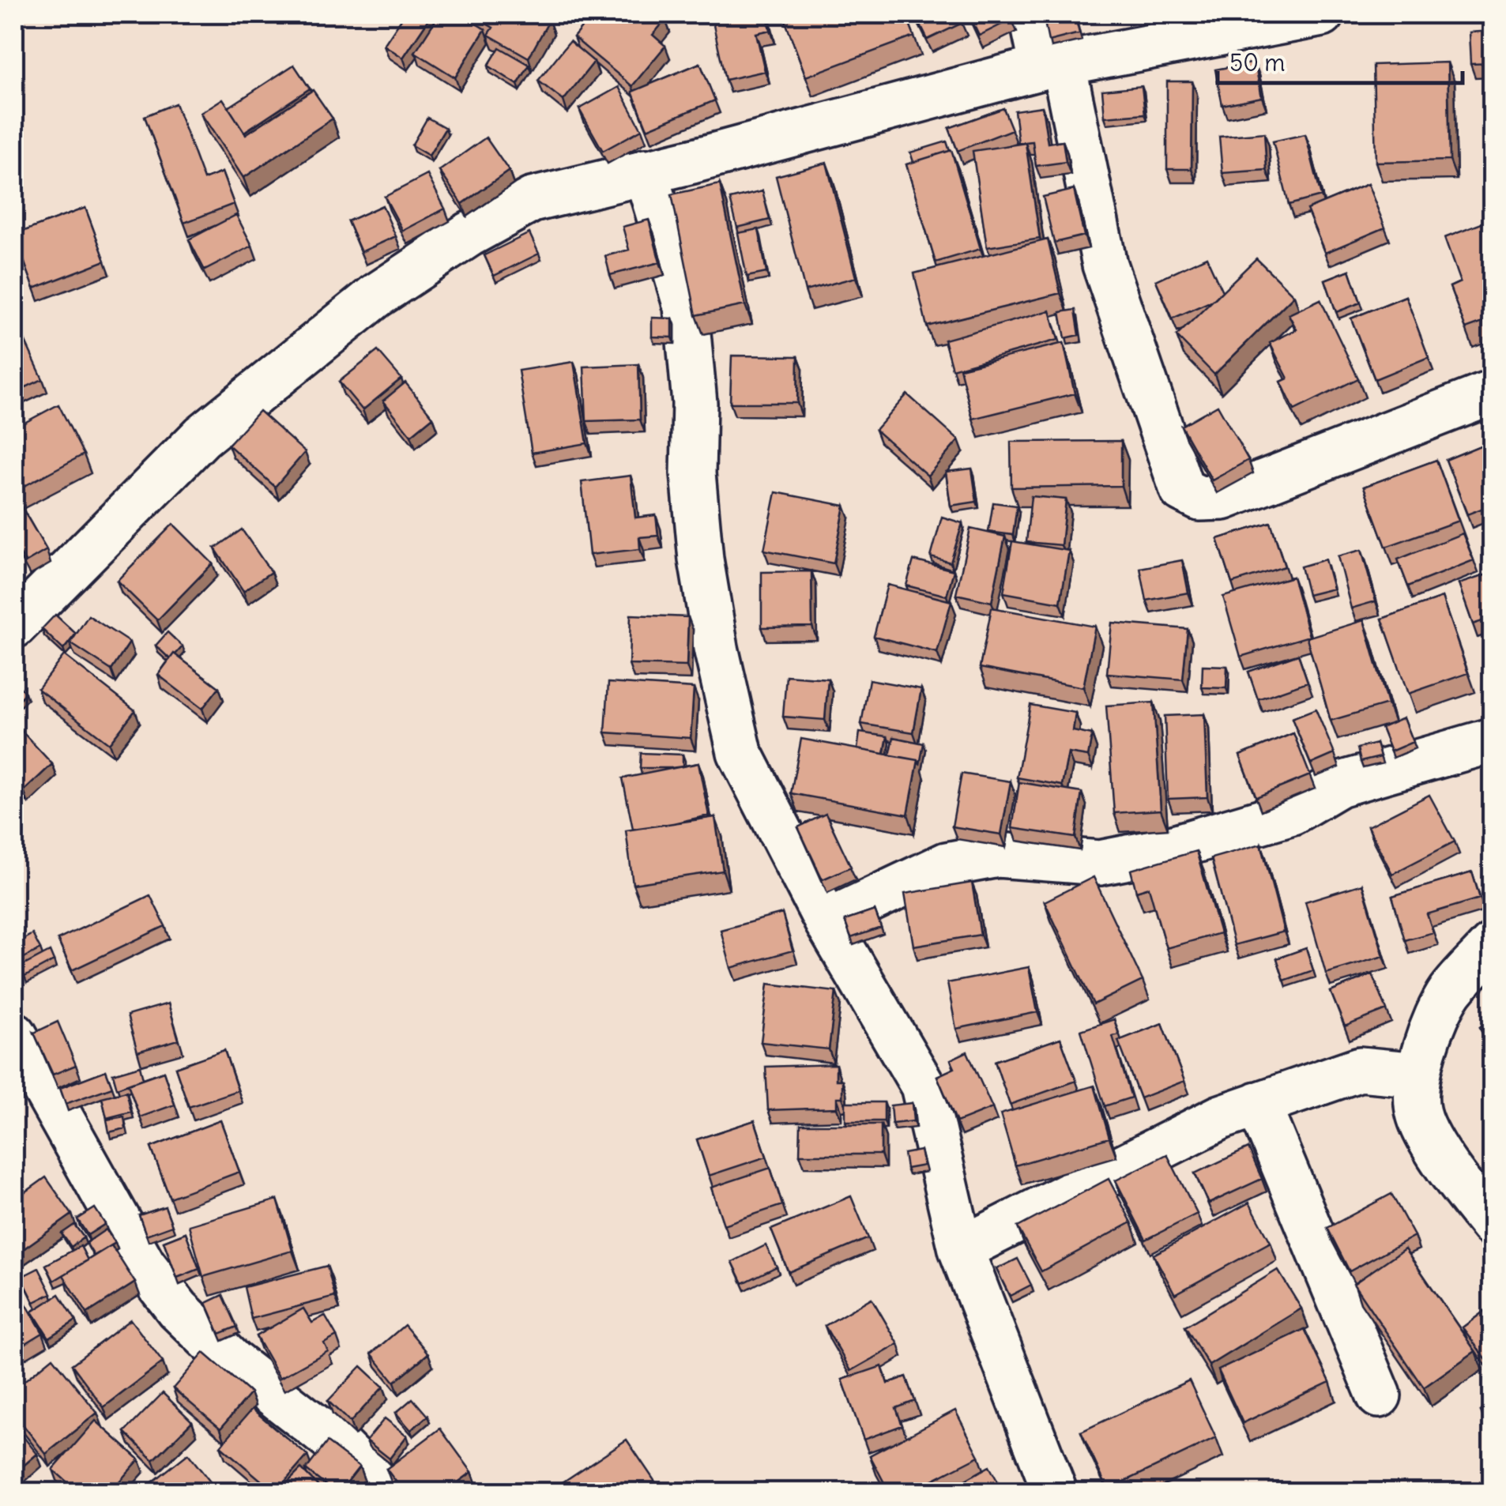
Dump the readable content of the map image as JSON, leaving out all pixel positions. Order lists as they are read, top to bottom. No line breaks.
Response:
{"scale_bar":"50 m"}
